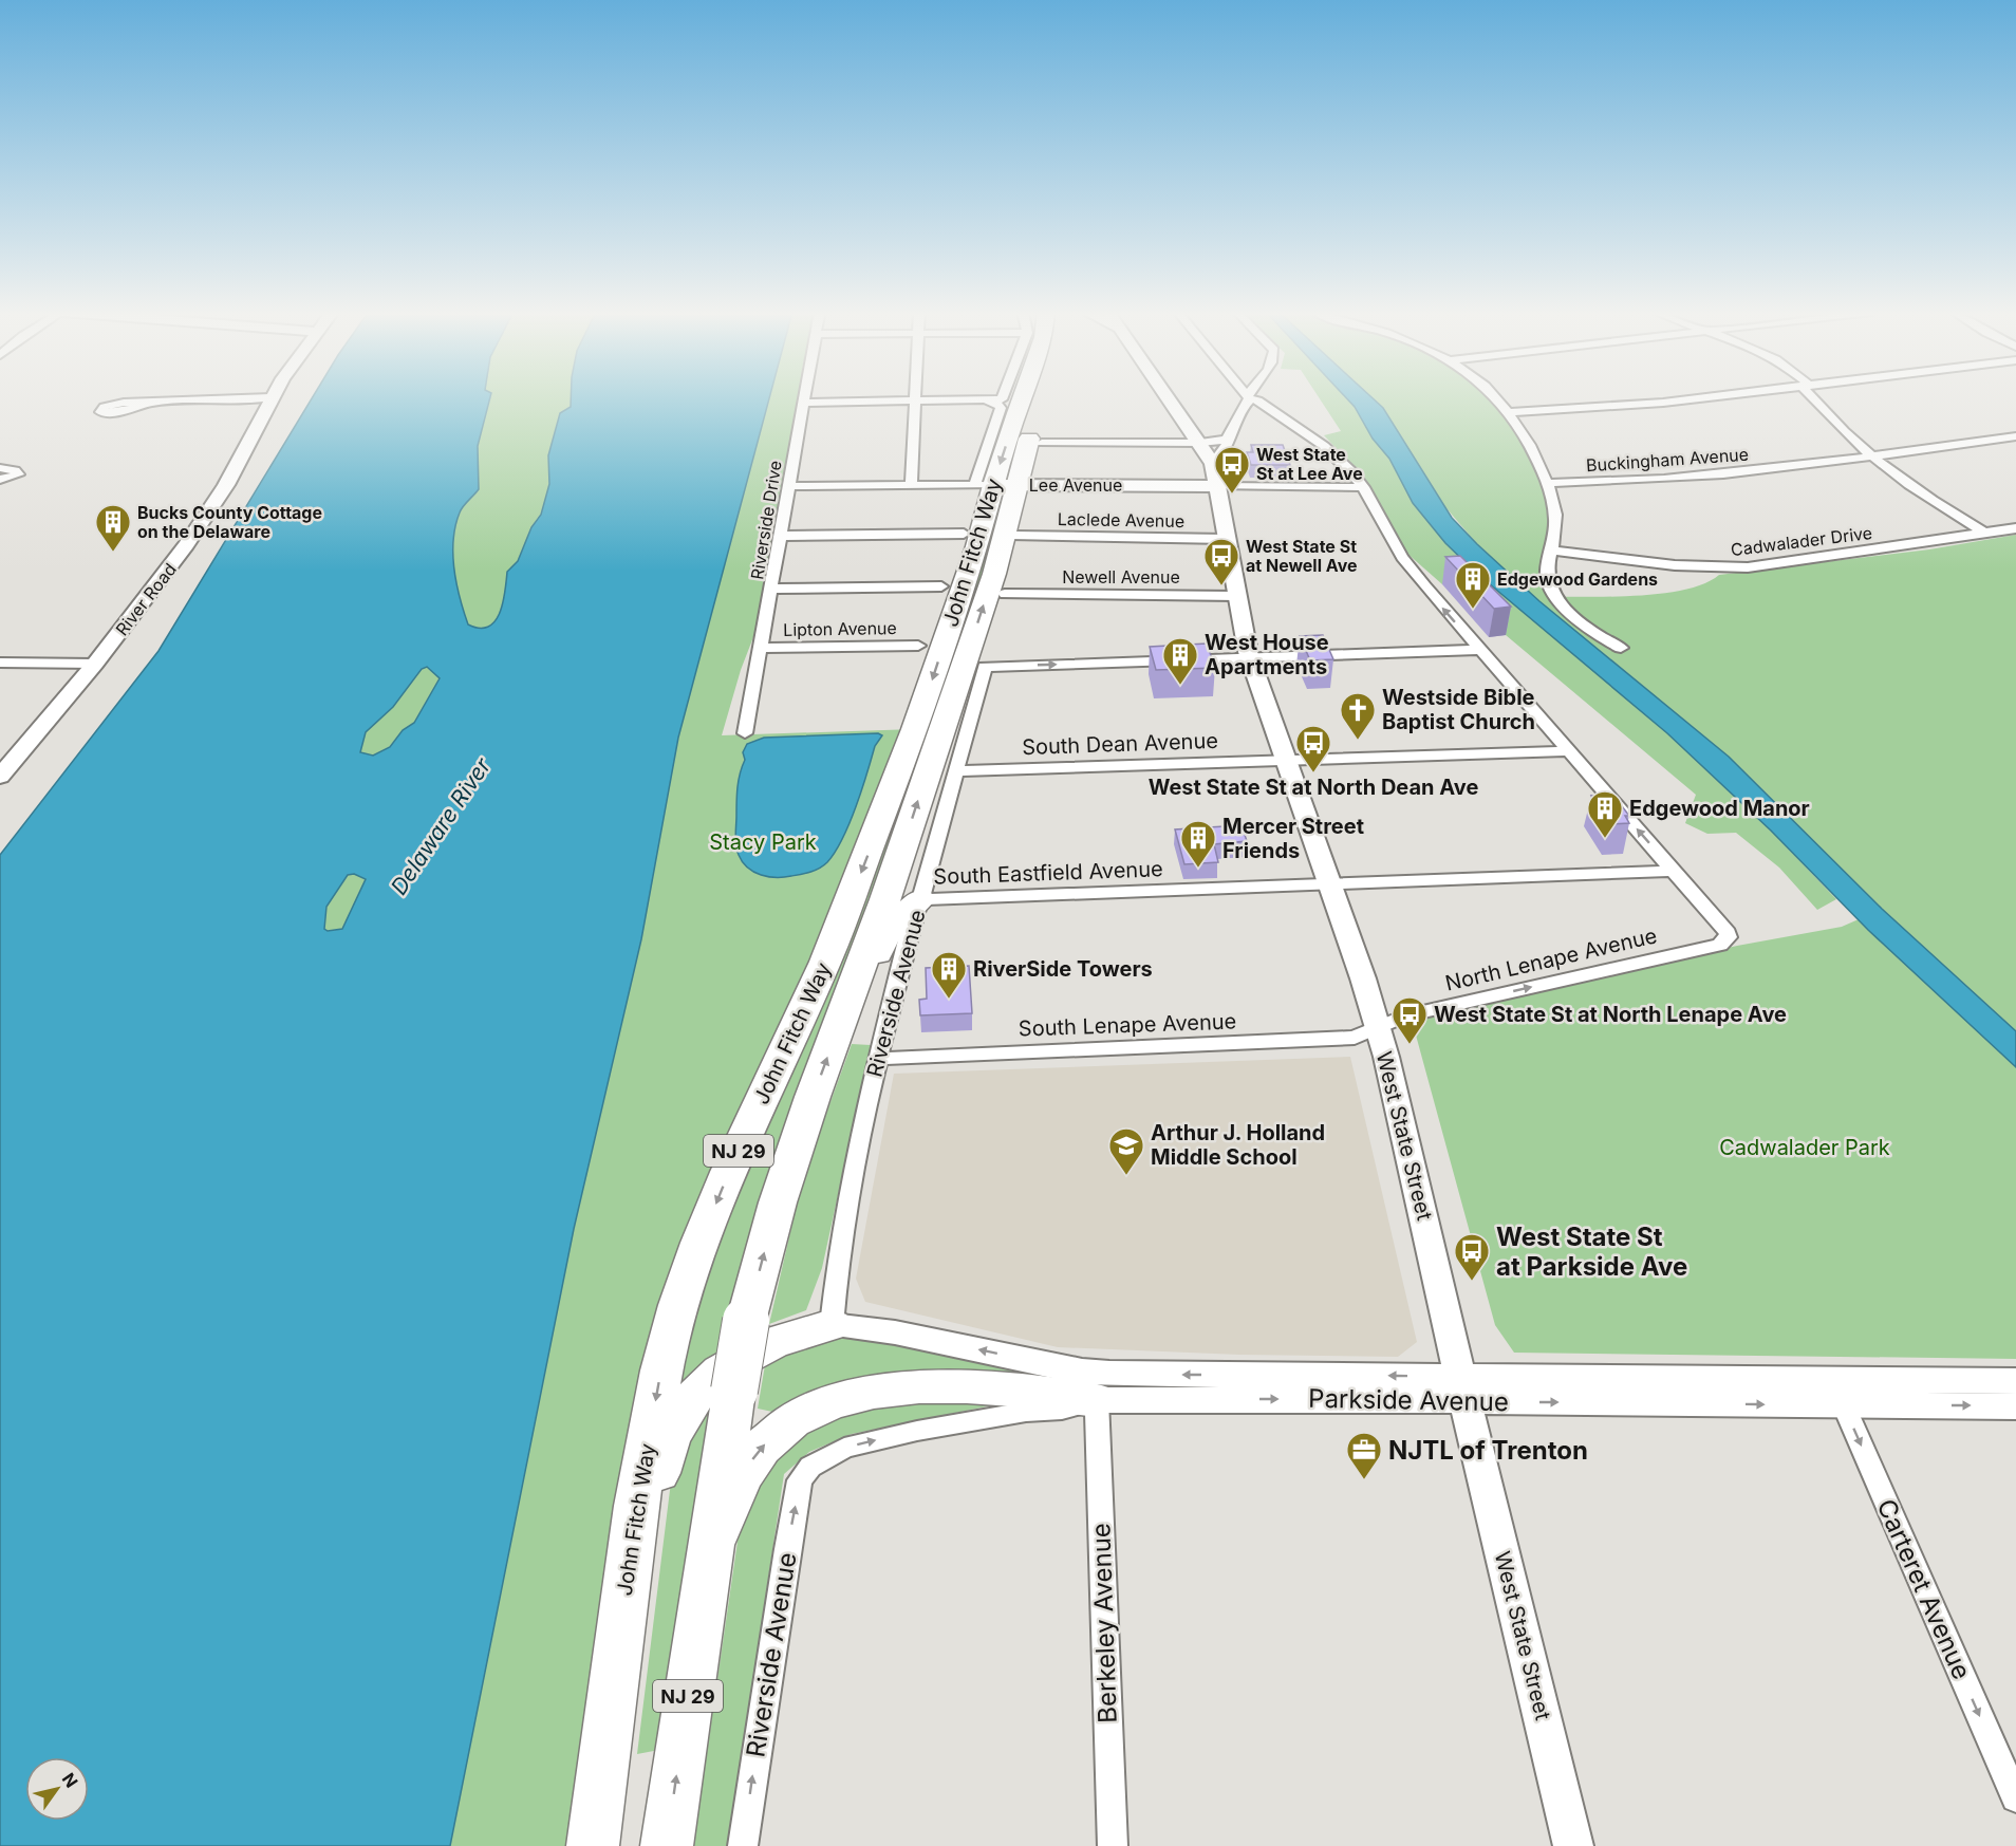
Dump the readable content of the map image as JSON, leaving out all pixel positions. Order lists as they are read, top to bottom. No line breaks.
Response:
{"streets":{"highway":["John Fitch Way","NJ 29"],"main road":["Lee Avenue","River Road","West State Street","Parkside Avenue"],"street":["Buckingham Avenue","Riverside Drive","Laclede Avenue","Cadwalader Drive","Newell Avenue","Lipton Avenue","South Dean Avenue","South Eastfield Avenue","North Lenape Avenue","Riverside Avenue","South Lenape Avenue","Carteret Avenue","Berkeley Avenue"]},"crossings":[["Lee Avenue","Riverside Drive"],["Lee Avenue","John Fitch Way"],["Lee Avenue","West State Street"],["Riverside Drive","Lipton Avenue"],["Laclede Avenue","West State Street"],["Newell Avenue","West State Street"],["South Dean Avenue","Riverside Avenue"],["South Dean Avenue","West State Street"],["South Eastfield Avenue","North Lenape Avenue"],["South Eastfield Avenue","Riverside Avenue"],["South Eastfield Avenue","West State Street"],["North Lenape Avenue","South Lenape Avenue"],["North Lenape Avenue","West State Street"],["Riverside Avenue","South Lenape Avenue"],["Riverside Avenue","West State Street"],["Riverside Avenue","Parkside Avenue"],["South Lenape Avenue","West State Street"],["West State Street","Parkside Avenue"],["Parkside Avenue","Carteret Avenue"],["Parkside Avenue","Berkeley Avenue"]],"one_way":["Riverside Avenue","Carteret Avenue"],"water":["Delaware River"],"parks":["Stacy Park","Cadwalader Park"],"places":{"bus stop":["West State St at Lee Ave","West State St at Newell Ave","West State St at North Dean Ave","West State St at North Lenape Ave","West State St at Parkside Ave"],"building":["Bucks County Cottage on the Delaware","Edgewood Gardens","West House Apartments","Edgewood Manor","Mercer Street Friends","RiverSide Towers"],"church":["Westside Bible Baptist Church"],"school or university":["Arthur J. Holland Middle School"],"office":["NJTL of Trenton"]},"north":"top right"}
